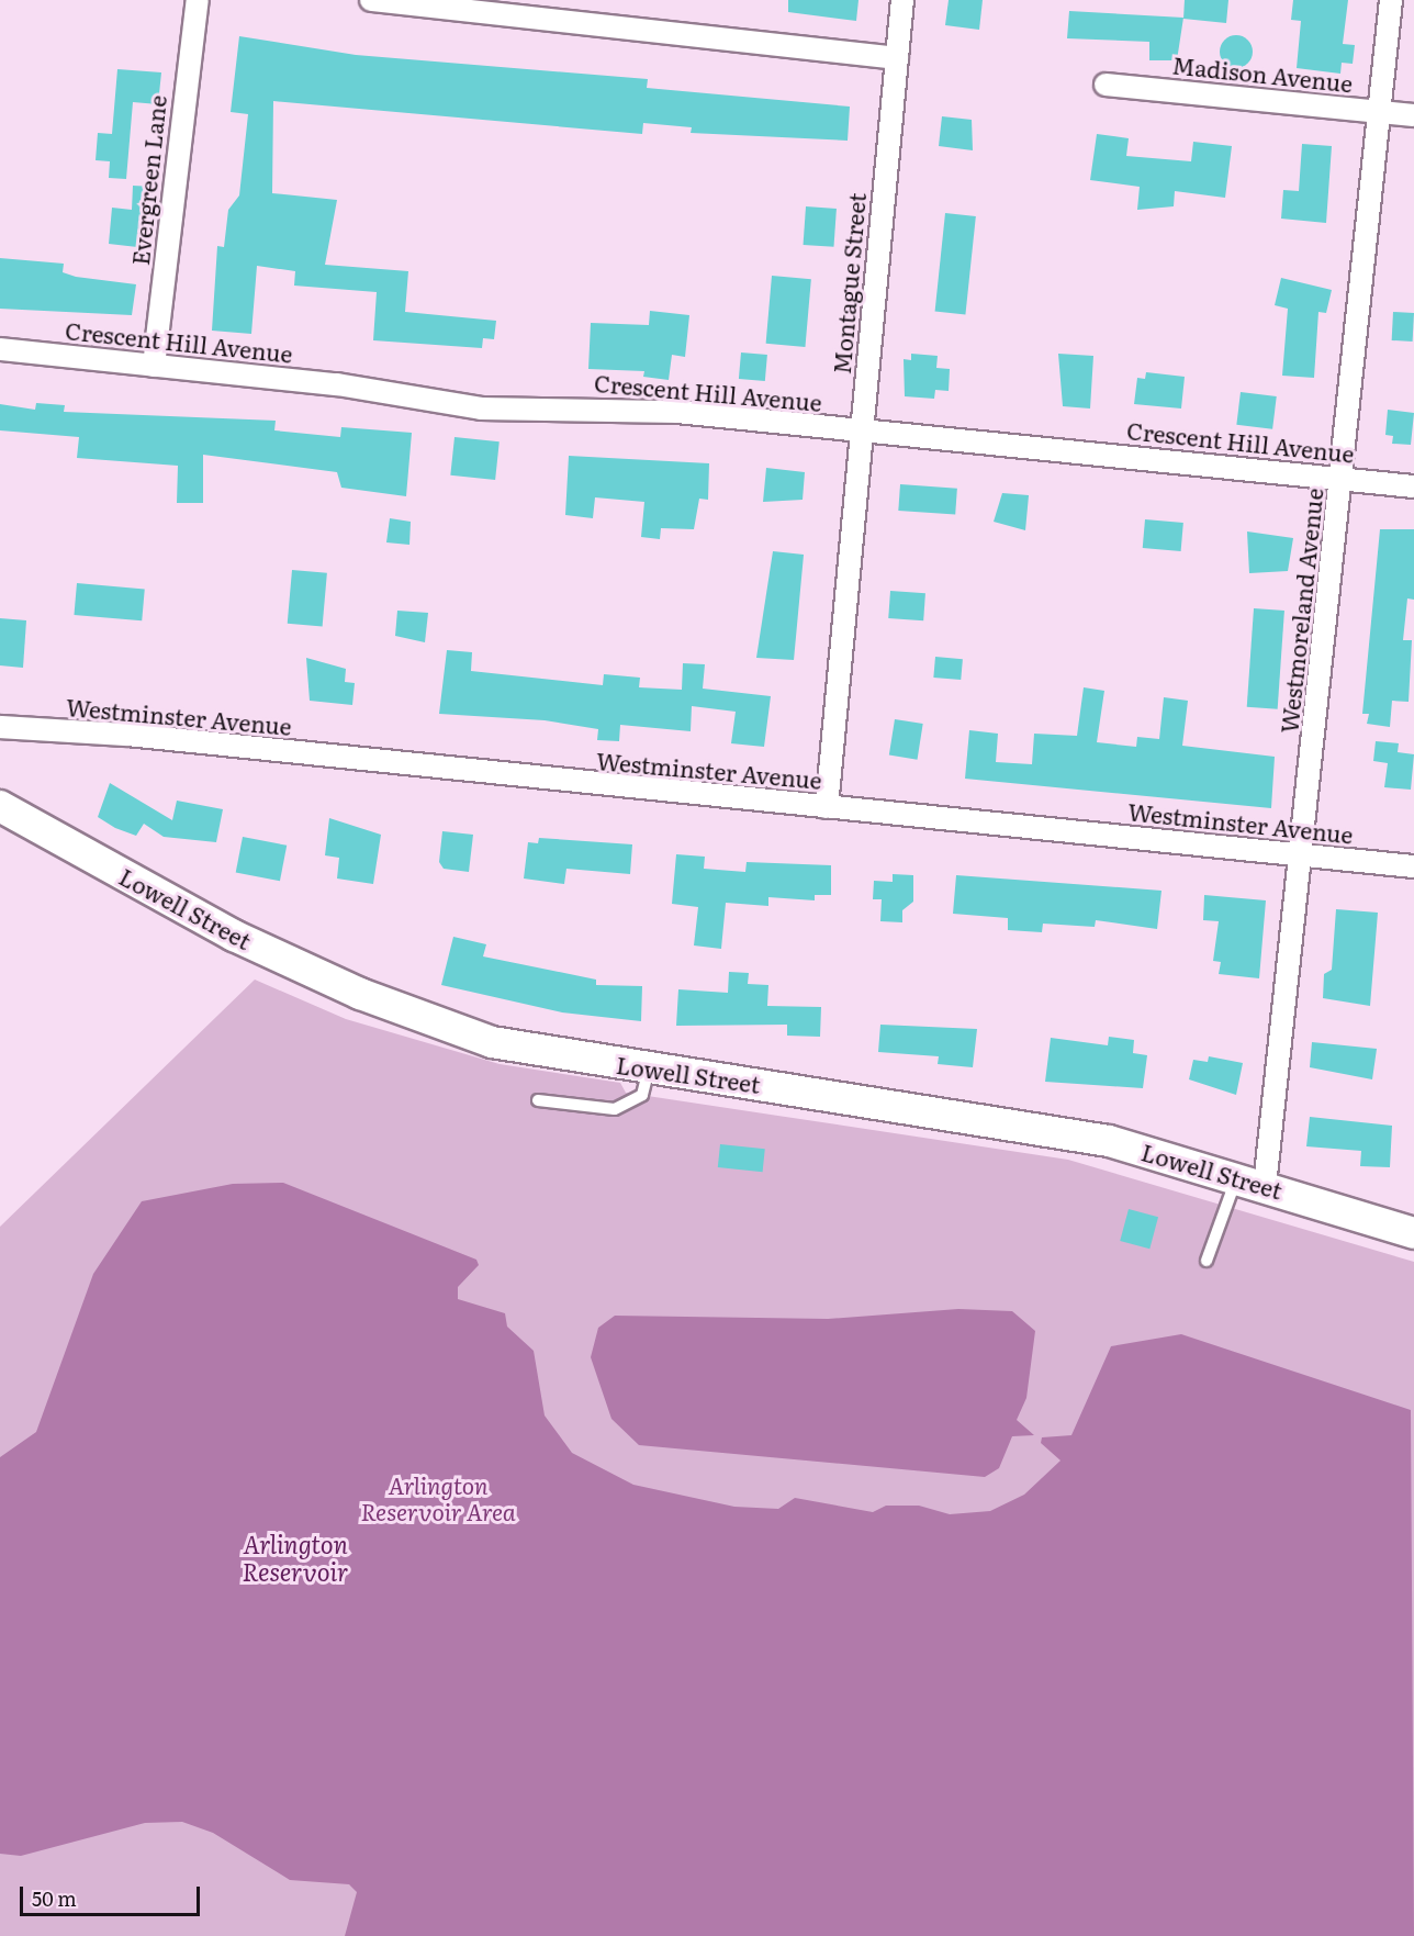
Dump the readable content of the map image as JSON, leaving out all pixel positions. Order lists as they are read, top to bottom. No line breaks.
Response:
{"streets":{"main road":["Lowell Street"],"street":["Madison Avenue","Evergreen Lane","Montague Street","Crescent Hill Avenue","Westmoreland Avenue","Westminster Avenue"]},"crossings":[["Madison Avenue","Westmoreland Avenue"],["Evergreen Lane","Crescent Hill Avenue"],["Montague Street","Crescent Hill Avenue"],["Montague Street","Westminster Avenue"],["Crescent Hill Avenue","Westmoreland Avenue"],["Westmoreland Avenue","Westminster Avenue"],["Westmoreland Avenue","Lowell Street"]],"water":["Arlington Reservoir"],"parks":["Arlington Reservoir Area"],"scale_bar":"50 m"}
